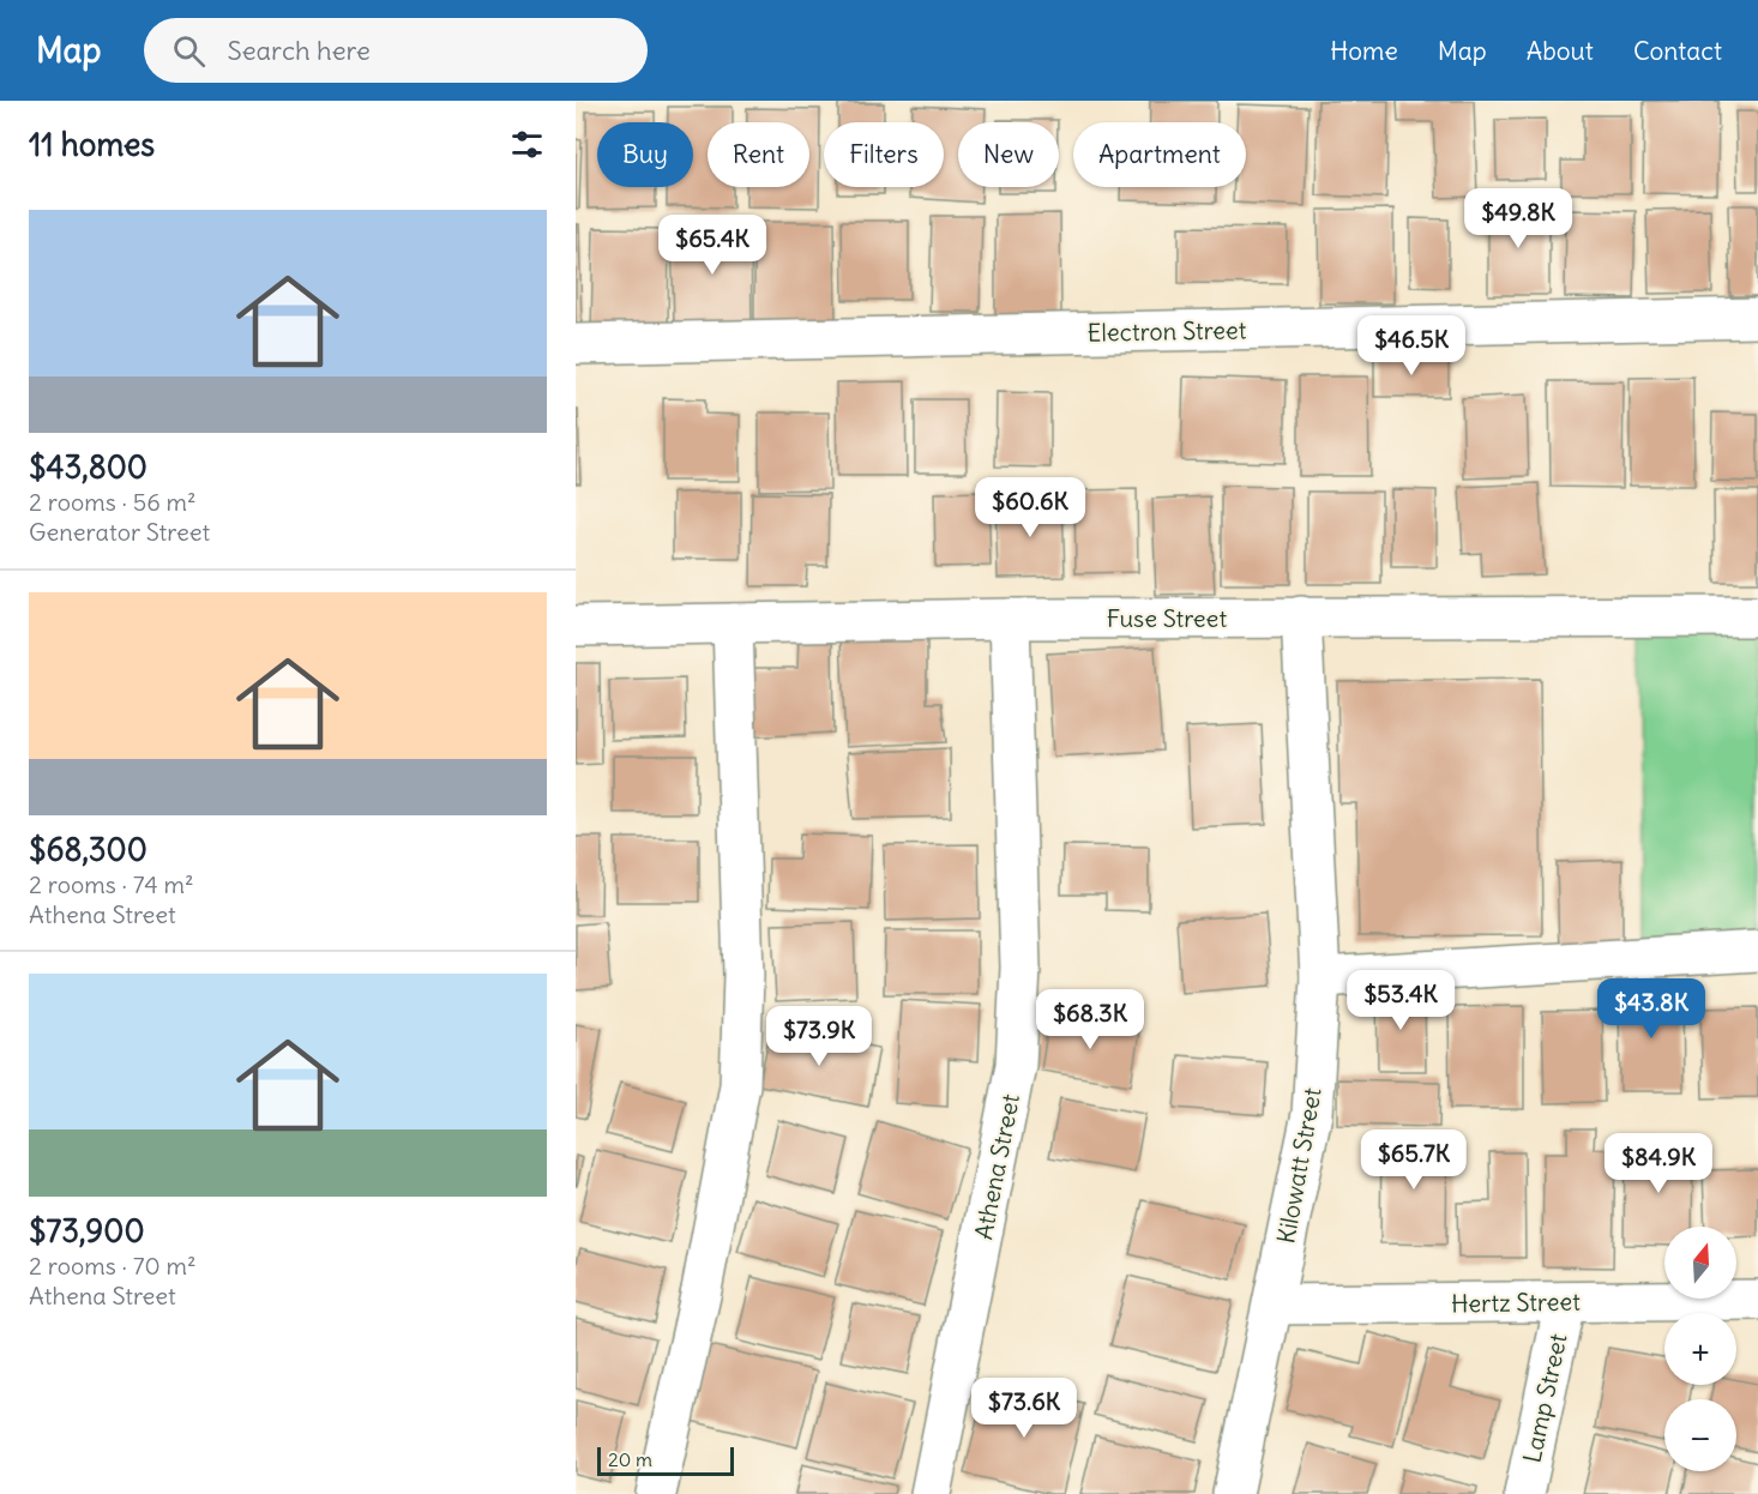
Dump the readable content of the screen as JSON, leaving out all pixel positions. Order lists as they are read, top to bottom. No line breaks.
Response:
{"streets":{"street":["Electron Street","Fuse Street","Kilowatt Street","Athena Street","Hertz Street","Lamp Street"]},"crossings":[["Fuse Street","Kilowatt Street"],["Fuse Street","Athena Street"],["Kilowatt Street","Hertz Street"],["Hertz Street","Lamp Street"]],"scale_bar":"20 m","north":"top","page":{"header":"Map","search":"Search here","nav":["Home","Map","About","Contact"],"heading":"11 homes","chip":["Buy","Rent","Filters","New","Apartment"],"list":[{"name":"$43,800","note":"2 rooms · 56 m² · Generator Street"},{"name":"$68,300","note":"2 rooms · 74 m² · Athena Street"},{"name":"$73,900","note":"2 rooms · 70 m² · Athena Street"}],"price":["$49.8K","$65.4K","$46.5K","$60.6K","$53.4K","$43.8K","$68.3K","$73.9K","$65.7K","$84.9K","$73.6K"],"map_buttons":["+","−"],"scale":"20 m"}}
